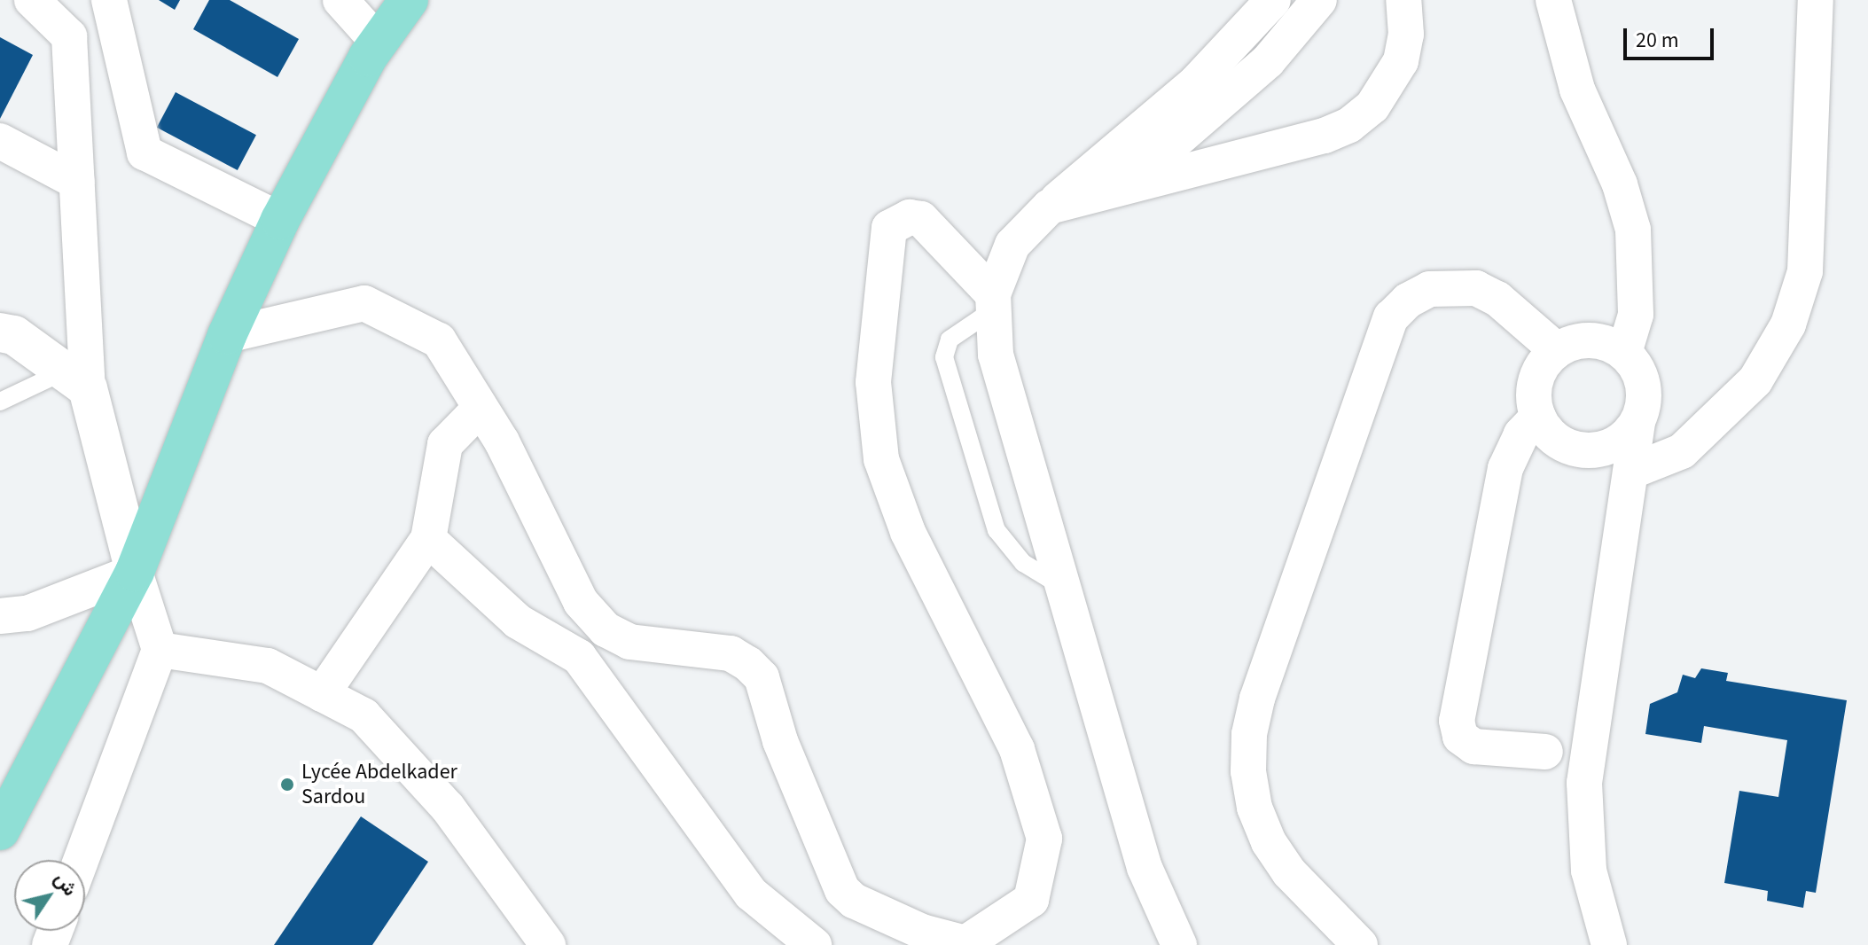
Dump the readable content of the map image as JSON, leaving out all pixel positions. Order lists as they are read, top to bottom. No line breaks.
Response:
{"places":["Lycée Abdelkader Sardou"],"scale_bar":"20 m","north":"top right"}
